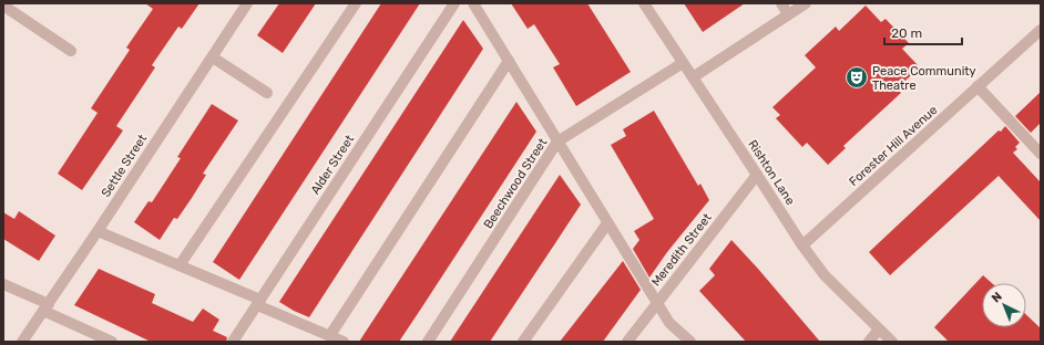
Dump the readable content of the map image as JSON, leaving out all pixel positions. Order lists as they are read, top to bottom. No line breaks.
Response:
{"streets":{"street":["Forester Hill Avenue","Alder Street","Settle Street","Rishton Lane","Beechwood Street","Meredith Street"]},"crossings":[["Forester Hill Avenue","Rishton Lane"],["Rishton Lane","Beechwood Street"],["Rishton Lane","Meredith Street"]],"places":{"theatre":["Peace Community Theatre"]},"scale_bar":"20 m","north":"top left"}
